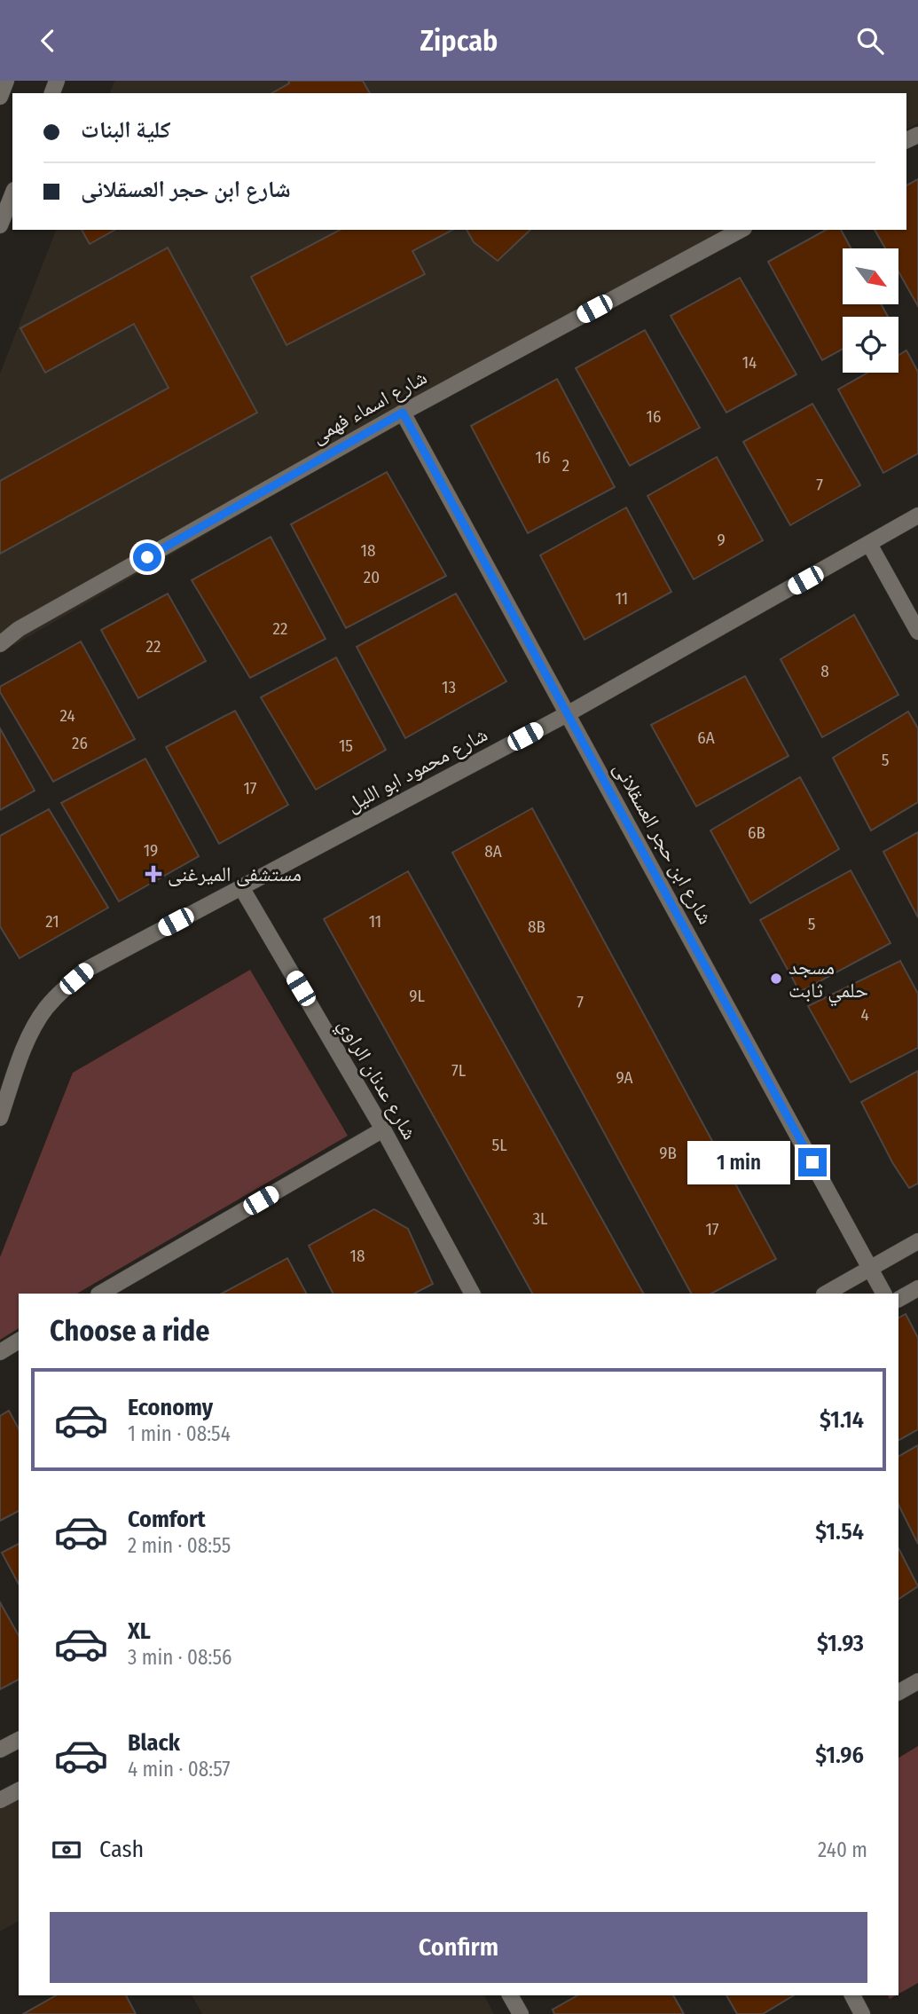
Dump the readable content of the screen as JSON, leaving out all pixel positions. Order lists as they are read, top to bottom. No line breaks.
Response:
{"streets":{"street":["شارع اسماء فهمى","شارع محمود ابو الليل","شارع ابن حجر العسقلانى","شارع عدنان الراوي"]},"crossings":[["شارع اسماء فهمى","شارع ابن حجر العسقلانى"],["شارع محمود ابو الليل","شارع ابن حجر العسقلانى"],["شارع محمود ابو الليل","شارع عدنان الراوي"]],"places":{"health":["مستشفى الميرغنى"],"other":["مسجد حلمي ثابت"]},"house_numbers":["14","16","16","2","7","9","18","20","11","22","22","8","13","24","6A","26","15","5","17","6B","19","8A","21","11","5","8B","9L","7","4","7L","9A","5L","9B","3L","17","18"],"north":"bottom right","page":{"header":"Zipcab","banner":["كلية البنات","شارع ابن حجر العسقلانى"],"bubble":"1 min","heading":"Choose a ride","list":[{"name":"Economy","note":"1 min · 08:54","value":"$1.14"},{"name":"Comfort","note":"2 min · 08:55","value":"$1.54"},{"name":"XL","note":"3 min · 08:56","value":"$1.93"},{"name":"Black","note":"4 min · 08:57","value":"$1.96"}],"pay":["Cash","240 m"],"buttons":"Confirm"}}
